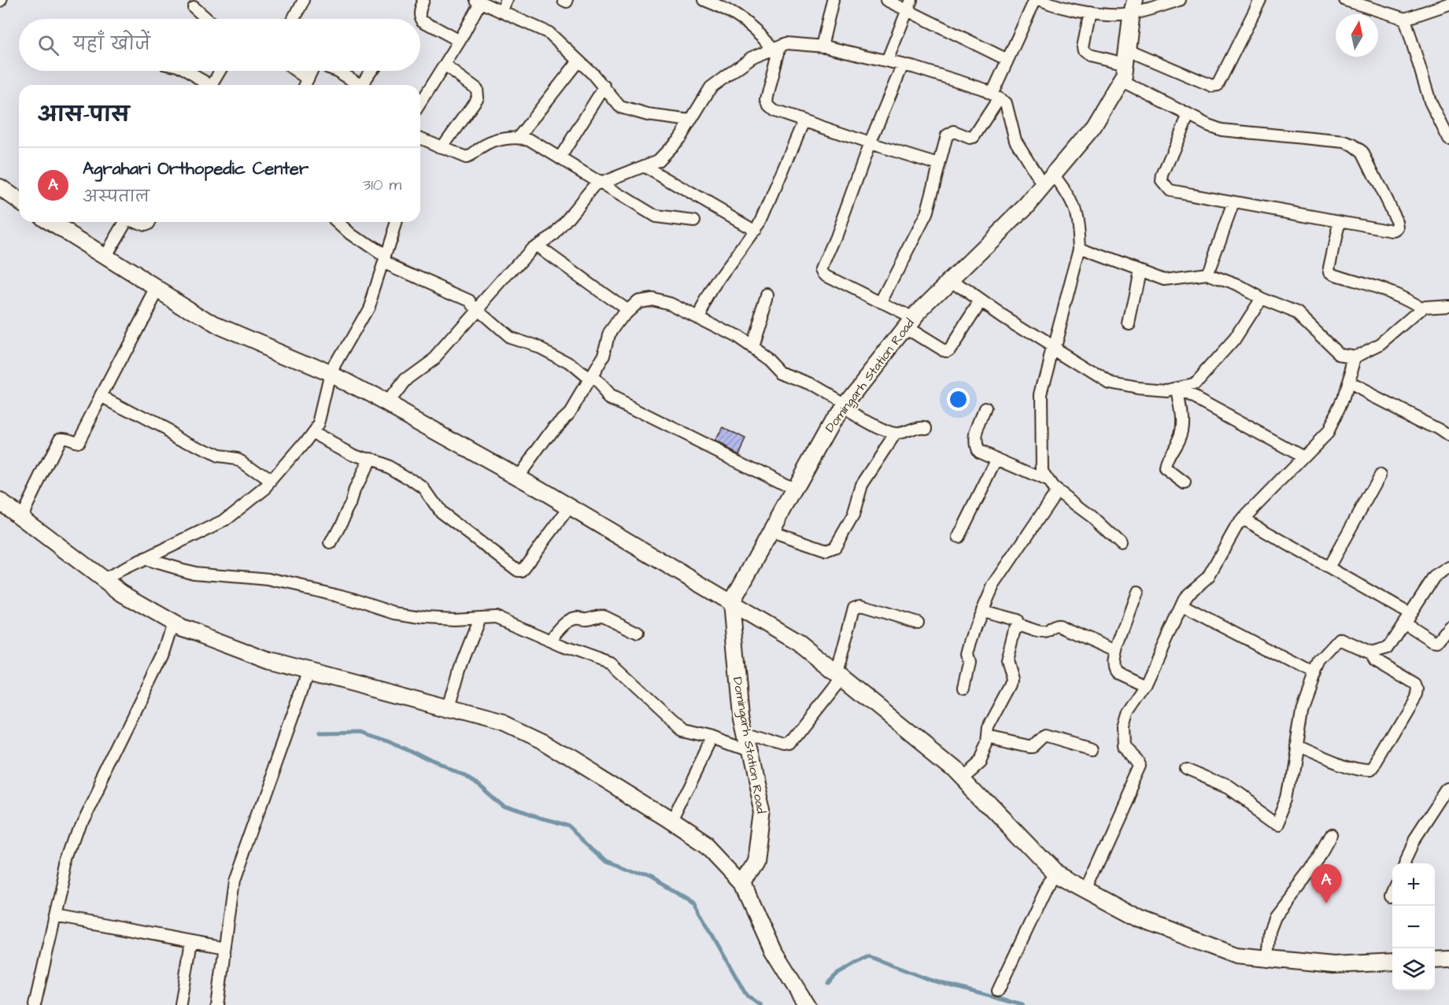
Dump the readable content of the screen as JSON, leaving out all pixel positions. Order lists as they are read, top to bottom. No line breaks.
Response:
{"streets":{"street":["Domingarh Station Road"]},"north":"top","page":{"search":"यहाँ खोजें","heading":"आस-पास","list":[{"mark":"A","name":"Agrahari Orthopedic Center","note":"अस्पताल","value":"310 m"}],"map_buttons":["+","−"],"pins":"A"}}
